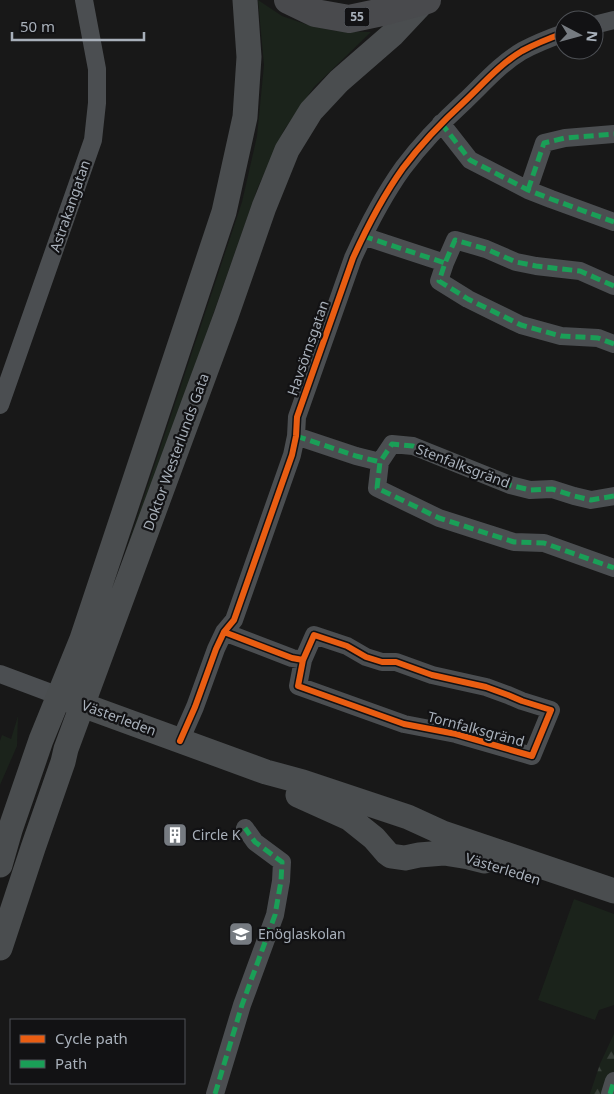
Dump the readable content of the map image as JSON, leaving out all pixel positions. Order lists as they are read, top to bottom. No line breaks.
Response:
{"streets":{"main road":["55","Doktor Westerlunds Gata","Västerleden"],"street":["Astrakangatan","Havsörnsgatan","Stenfalksgränd","Tornfalksgränd"]},"crossings":[["55","Doktor Westerlunds Gata"],["Havsörnsgatan","Västerleden"],["Doktor Westerlunds Gata","Västerleden"]],"places":{"building":["Circle K"],"school or university":["Enöglaskolan"]},"legend":["Cycle path","Path"],"scale_bar":"50 m","north":"right"}
